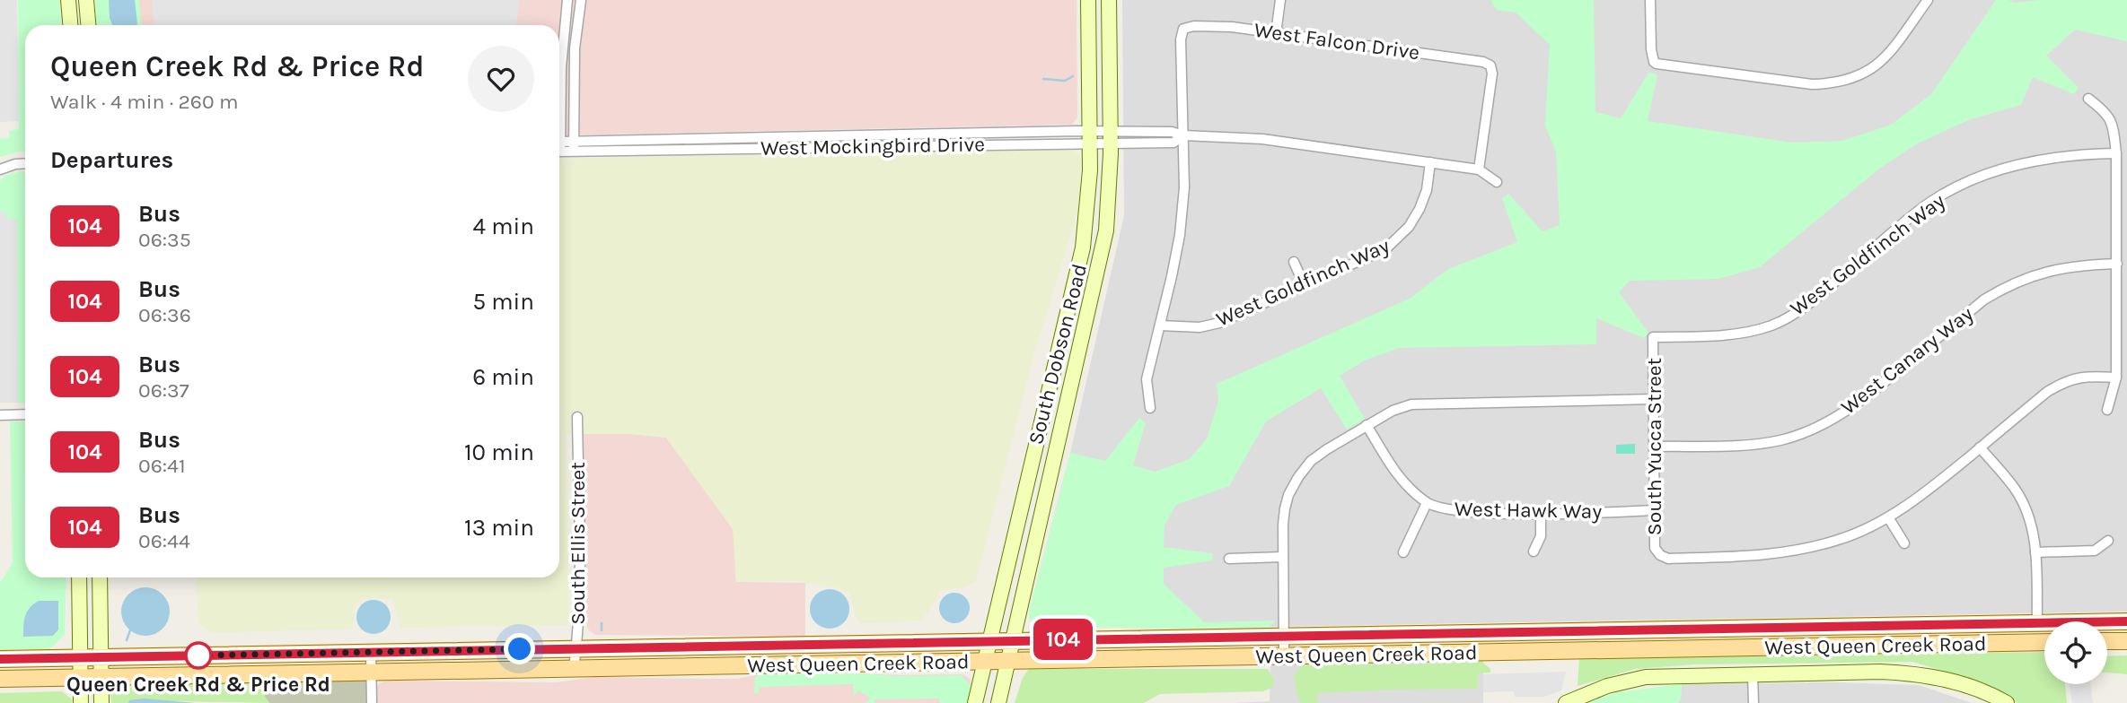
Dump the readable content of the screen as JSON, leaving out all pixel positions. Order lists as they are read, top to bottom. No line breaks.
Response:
{"streets":{"main road":["South Dobson Road","West Queen Creek Road"],"street":["West Falcon Drive","West Mockingbird Drive","West Goldfinch Way","West Canary Way","South Yucca Street","West Hawk Way","South Ellis Street"]},"crossings":[["West Falcon Drive","West Mockingbird Drive"],["West Mockingbird Drive","West Goldfinch Way"],["West Mockingbird Drive","South Dobson Road"],["West Goldfinch Way","South Yucca Street"],["South Dobson Road","West Queen Creek Road"],["West Canary Way","South Yucca Street"],["South Yucca Street","West Hawk Way"],["South Ellis Street","West Queen Creek Road"]],"places":["Queen Creek Rd & Price Rd"],"lines":["bus line 104"],"page":{"on_map":"104","heading":[["Queen Creek Rd & Price Rd","Walk · 4 min · 260 m"],"Departures"],"list":[{"mark":"104","name":"Bus","note":"06:35","value":"4 min"},{"mark":"104","name":"Bus","note":"06:36","value":"5 min"},{"mark":"104","name":"Bus","note":"06:37","value":"6 min"},{"mark":"104","name":"Bus","note":"06:41","value":"10 min"},{"mark":"104","name":"Bus","note":"06:44","value":"13 min"}]}}
